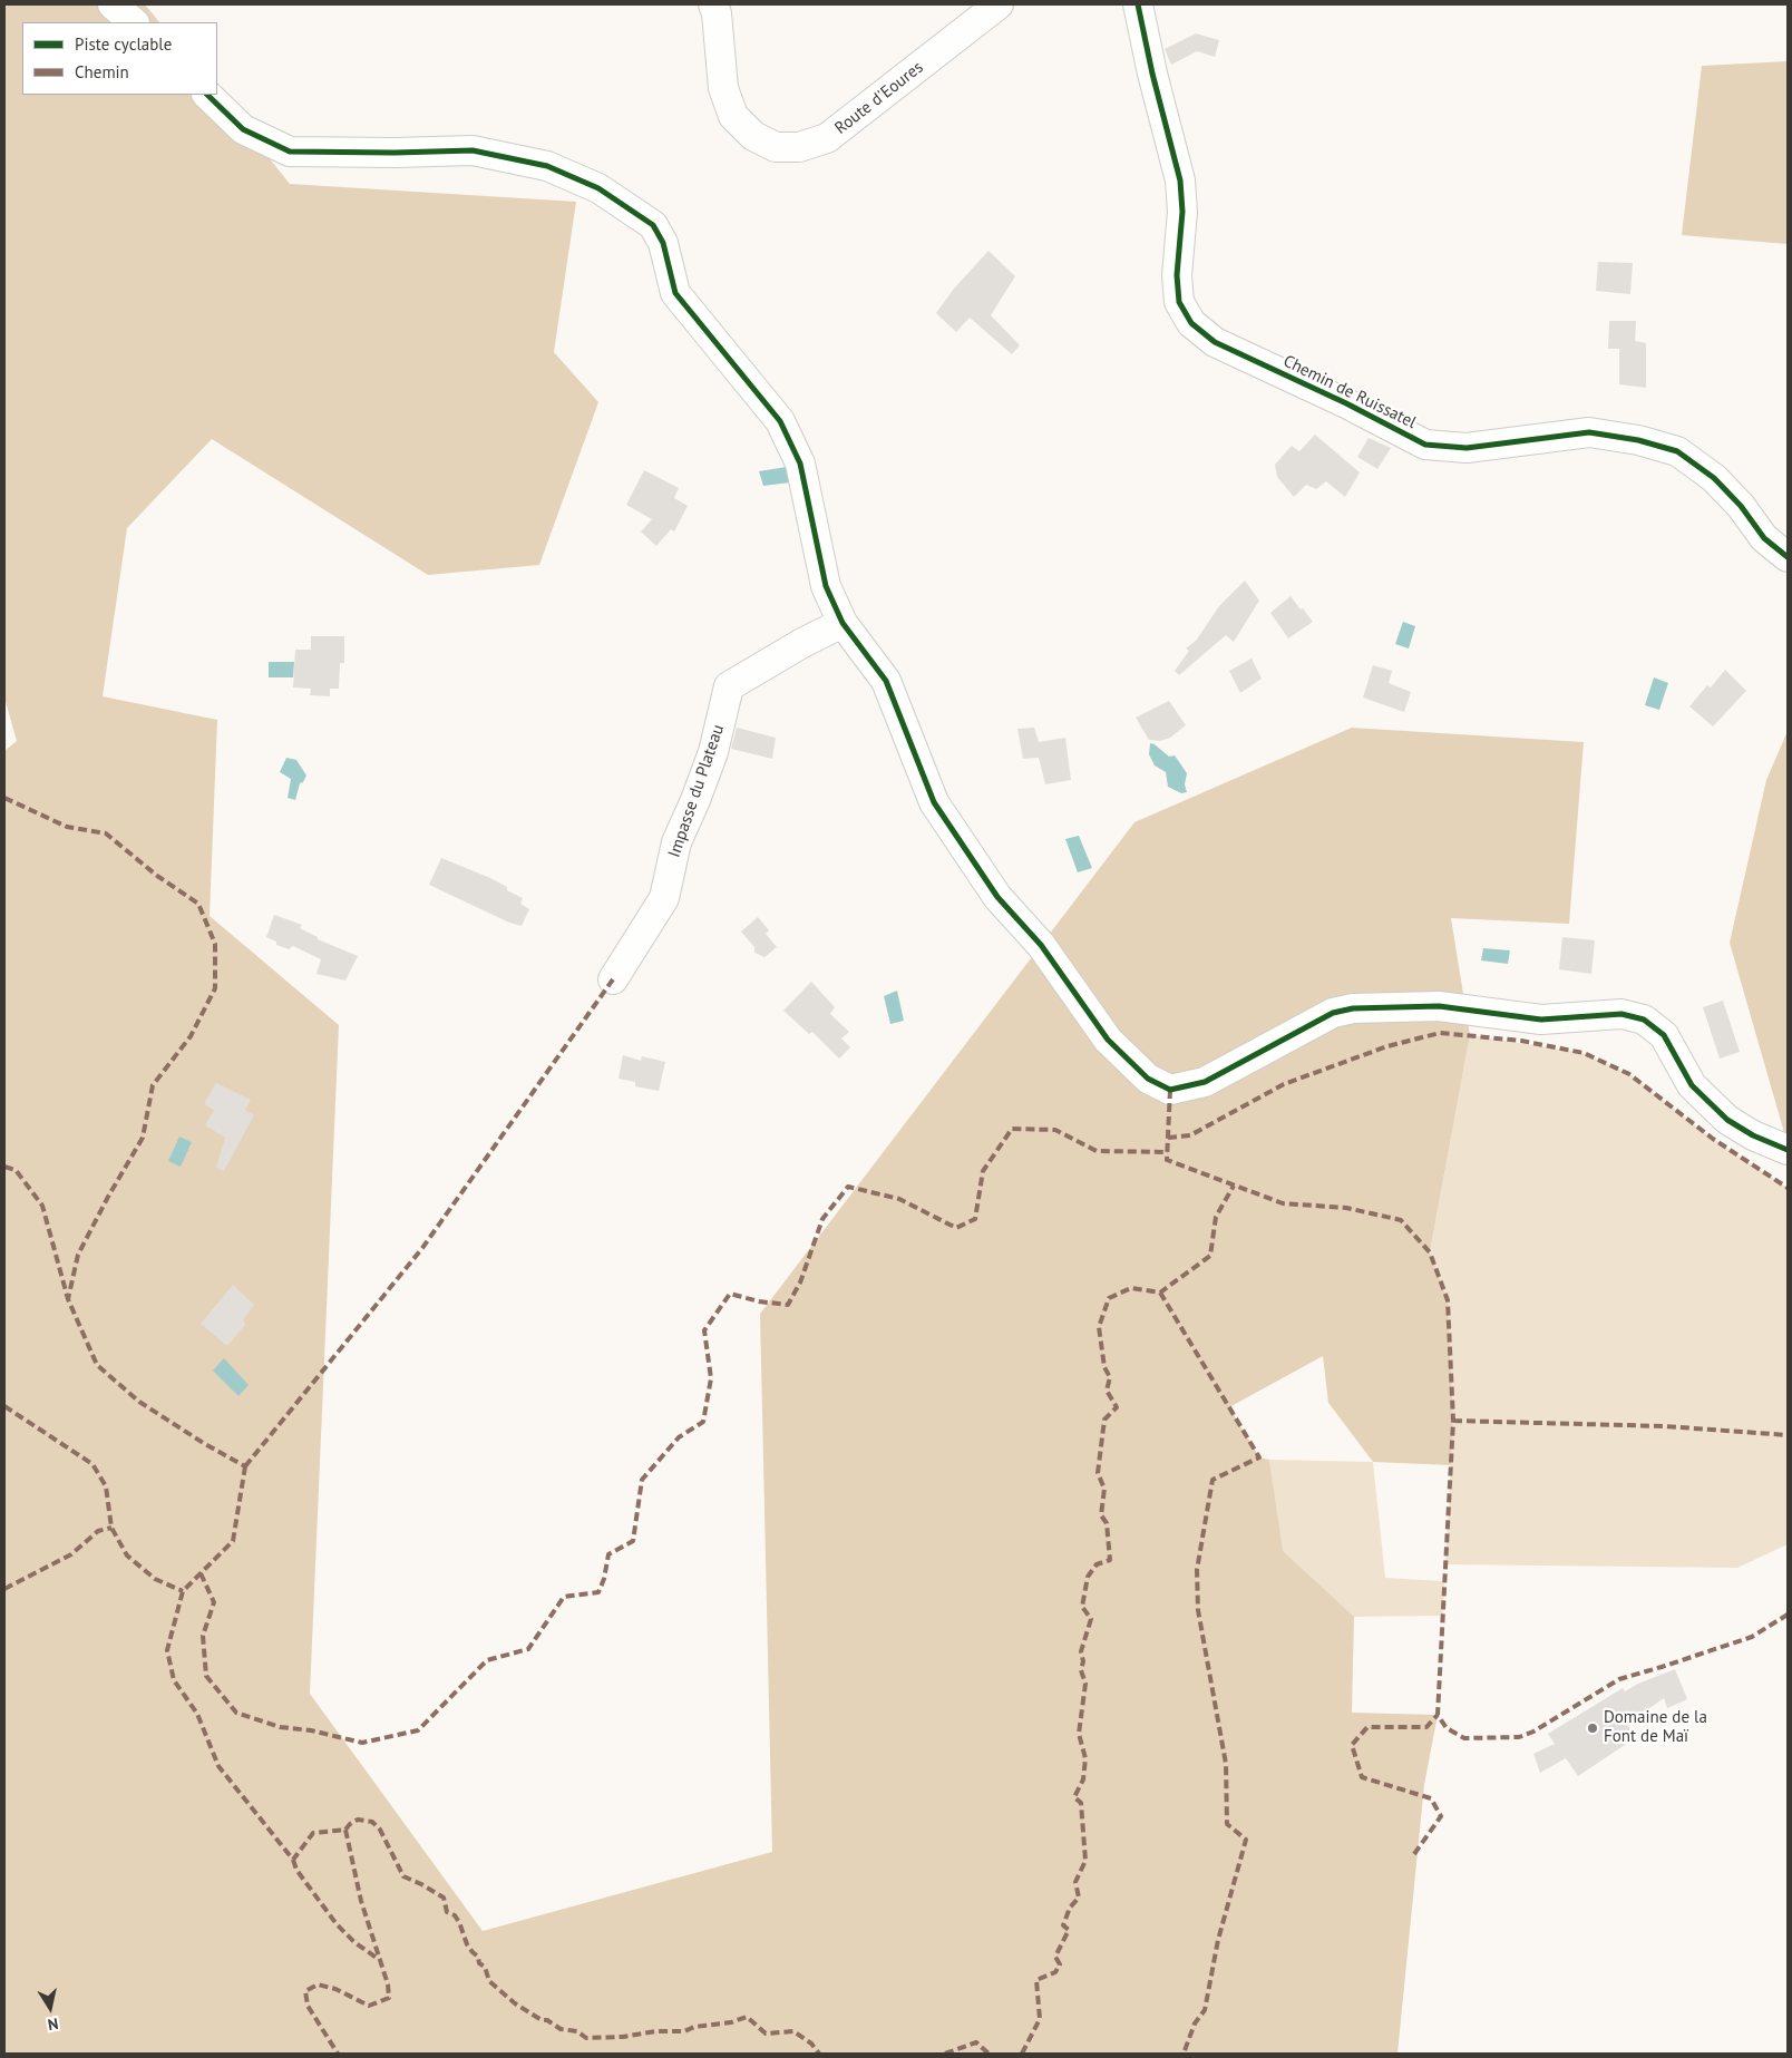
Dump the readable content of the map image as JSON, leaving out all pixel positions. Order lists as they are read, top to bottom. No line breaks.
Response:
{"streets":{"street":["Route d'Eoures","Chemin de Ruissatel","Impasse du Plateau"]},"places":["Domaine de la Font de Maï"],"legend":["Piste cyclable","Chemin"],"north":"bottom"}
